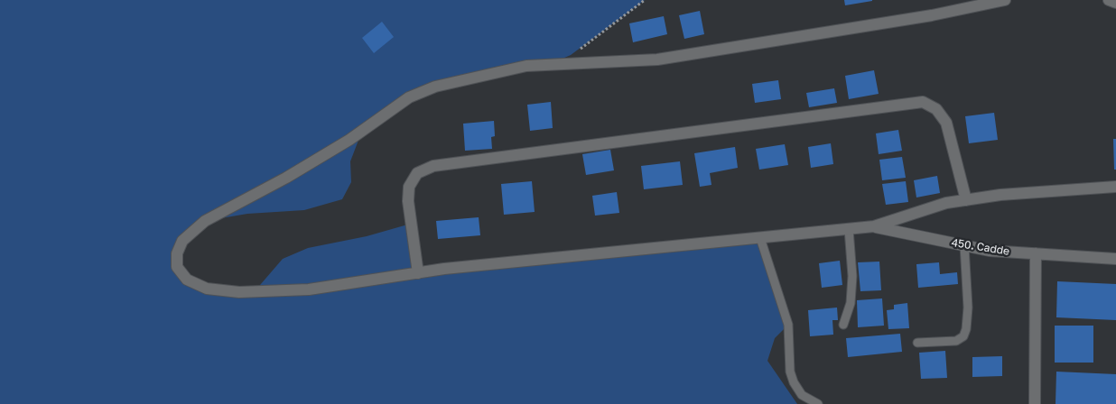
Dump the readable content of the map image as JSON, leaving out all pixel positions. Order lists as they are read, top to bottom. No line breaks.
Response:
{"streets":{"street":["450. Cadde"]}}
